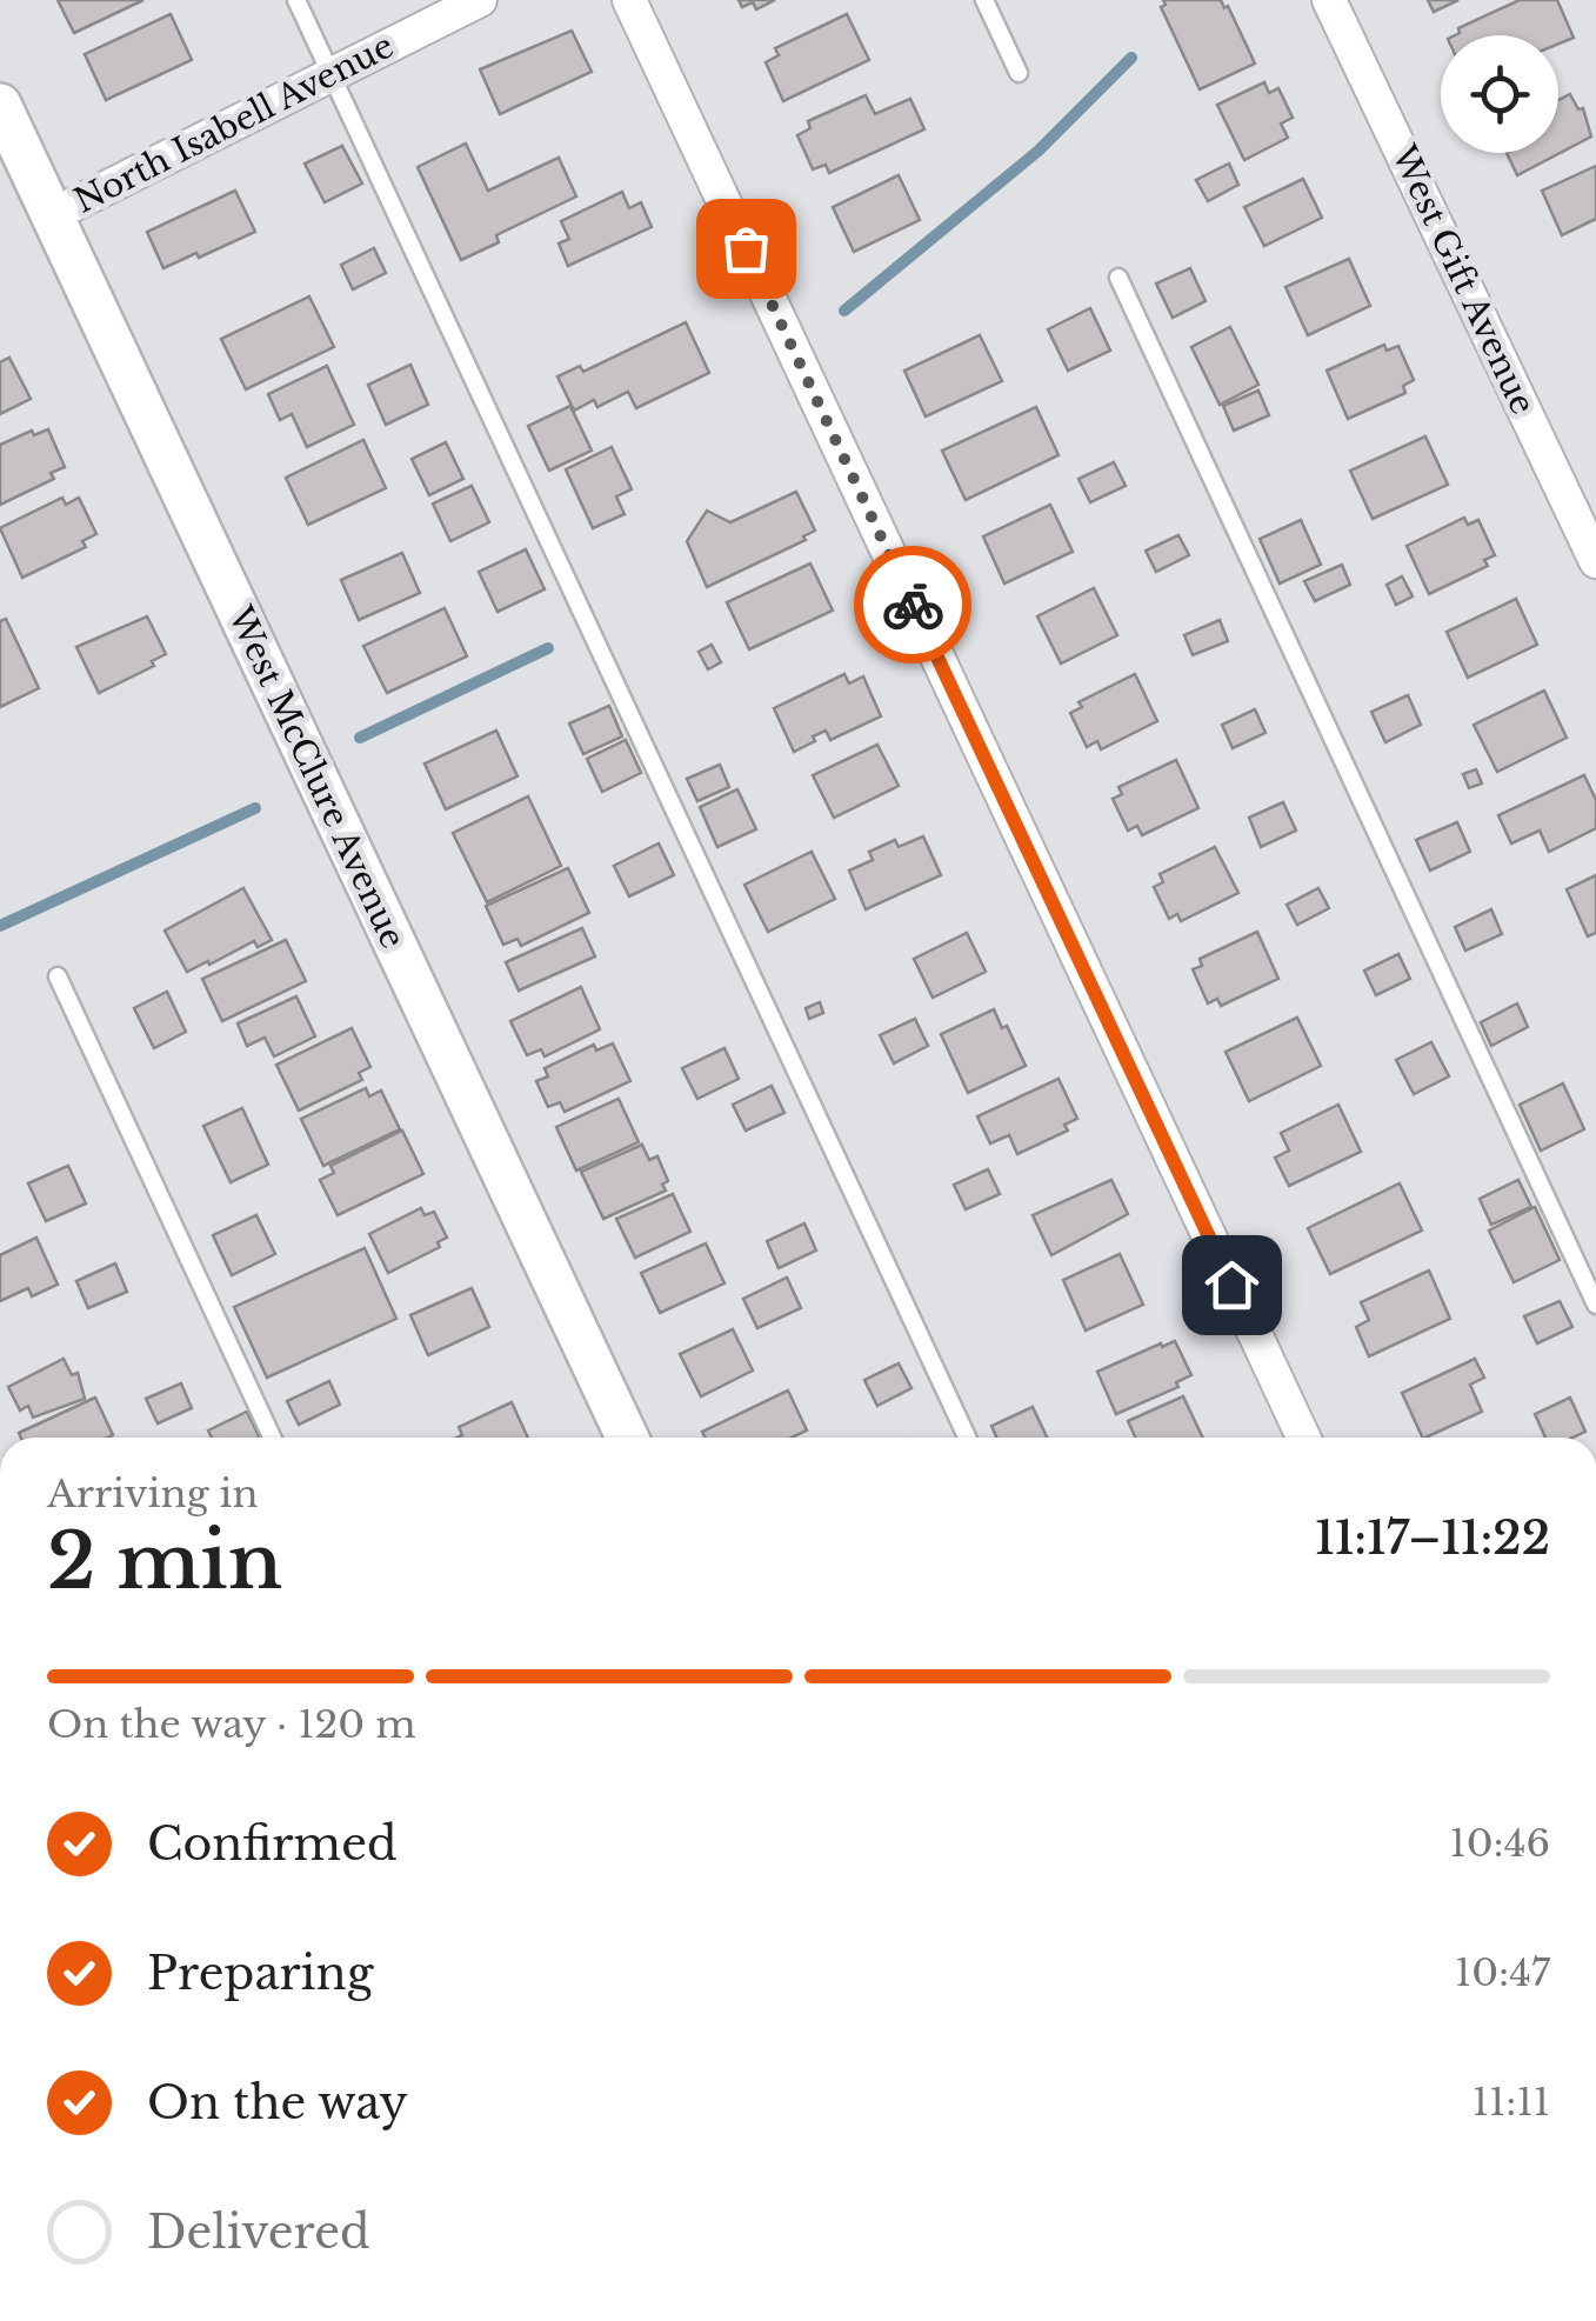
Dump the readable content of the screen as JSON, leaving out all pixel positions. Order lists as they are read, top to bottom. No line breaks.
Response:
{"streets":{"street":["North Isabell Avenue","West Gift Avenue","West McClure Avenue"]},"crossings":[["North Isabell Avenue","West McClure Avenue"]],"page":{"heading":["2 min","Arriving in","11:17–11:22"],"bar":"On the way · 120 m","list":[["Confirmed","10:46"],["Preparing","10:47"],["On the way","11:11"],"Delivered"]}}
